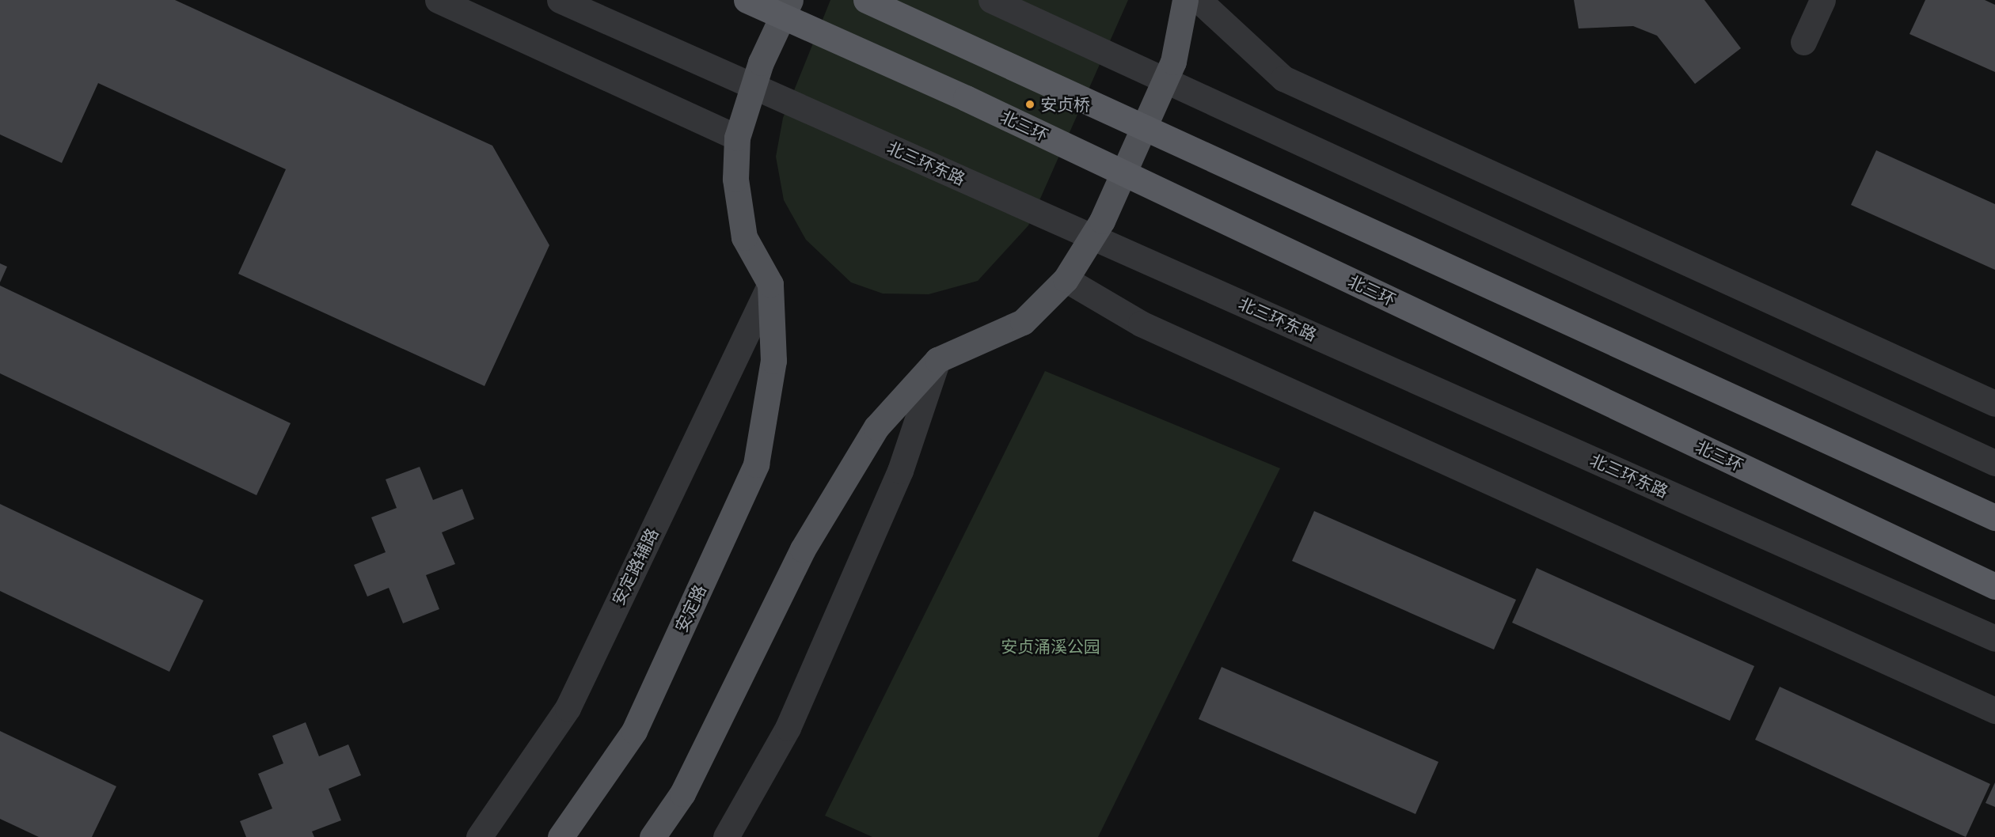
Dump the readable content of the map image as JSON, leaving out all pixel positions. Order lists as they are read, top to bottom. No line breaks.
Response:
{"streets":{"highway":["北三环"],"main road":["安定路"],"street":["北三环东路","安定路辅路"]},"crossings":[["安定路辅路","安定路"]],"parks":["安贞涌溪公园"],"places":["安贞桥"]}
